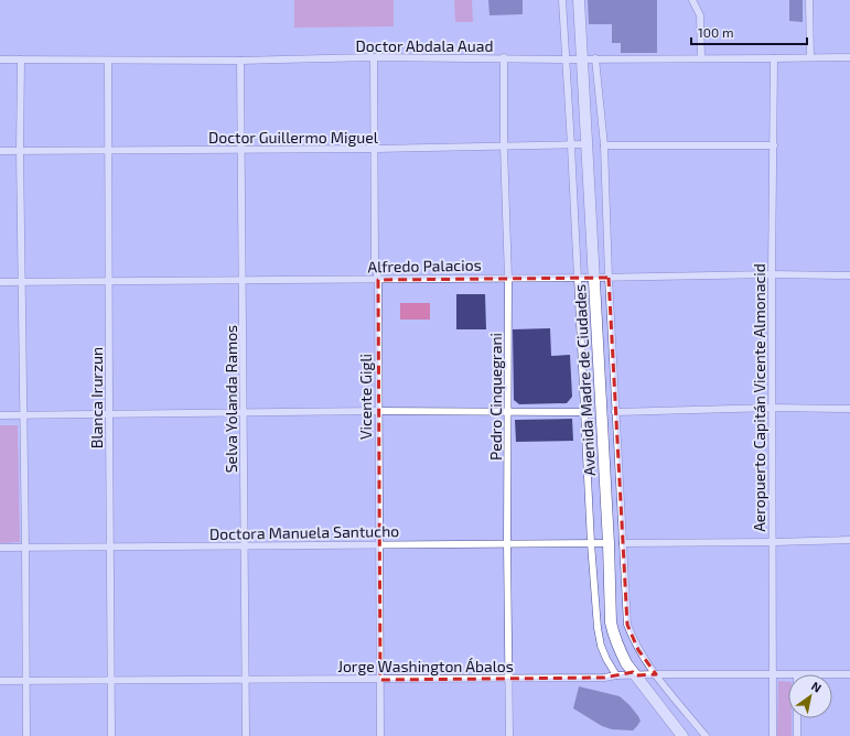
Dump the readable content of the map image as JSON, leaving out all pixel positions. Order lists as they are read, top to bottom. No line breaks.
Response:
{"streets":{"main road":["Avenida Madre de Ciudades"],"street":["Doctor Abdala Auad","Doctor Guillermo Miguel","Alfredo Palacios","Vicente Gigli","Pedro Cinquegrani","Blanca Irurzun","Aeropuerto Capitán Vicente Almonacid","Selva Yolanda Ramos","Doctora Manuela Santucho","Jorge Washington Ábalos"]},"crossings":[["Doctor Abdala Auad","Avenida Madre de Ciudades"],["Doctor Abdala Auad","Vicente Gigli"],["Doctor Abdala Auad","Pedro Cinquegrani"],["Doctor Abdala Auad","Blanca Irurzun"],["Doctor Abdala Auad","Aeropuerto Capitán Vicente Almonacid"],["Doctor Abdala Auad","Selva Yolanda Ramos"],["Doctor Guillermo Miguel","Avenida Madre de Ciudades"],["Doctor Guillermo Miguel","Vicente Gigli"],["Doctor Guillermo Miguel","Pedro Cinquegrani"],["Doctor Guillermo Miguel","Blanca Irurzun"],["Doctor Guillermo Miguel","Selva Yolanda Ramos"],["Alfredo Palacios","Avenida Madre de Ciudades"],["Alfredo Palacios","Vicente Gigli"],["Alfredo Palacios","Pedro Cinquegrani"],["Alfredo Palacios","Blanca Irurzun"],["Alfredo Palacios","Aeropuerto Capitán Vicente Almonacid"],["Alfredo Palacios","Selva Yolanda Ramos"],["Avenida Madre de Ciudades","Doctora Manuela Santucho"],["Avenida Madre de Ciudades","Jorge Washington Ábalos"],["Vicente Gigli","Doctora Manuela Santucho"],["Vicente Gigli","Jorge Washington Ábalos"],["Pedro Cinquegrani","Doctora Manuela Santucho"],["Pedro Cinquegrani","Jorge Washington Ábalos"],["Blanca Irurzun","Doctora Manuela Santucho"],["Blanca Irurzun","Jorge Washington Ábalos"],["Aeropuerto Capitán Vicente Almonacid","Jorge Washington Ábalos"],["Selva Yolanda Ramos","Doctora Manuela Santucho"],["Selva Yolanda Ramos","Jorge Washington Ábalos"]],"scale_bar":"100 m","north":"top right"}
